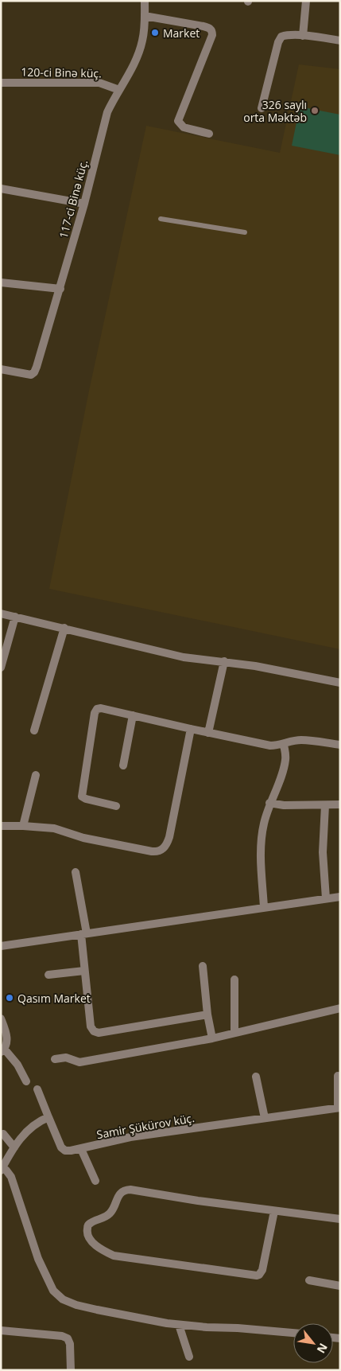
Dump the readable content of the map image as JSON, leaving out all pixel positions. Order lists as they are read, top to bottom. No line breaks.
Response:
{"streets":{"street":["120-ci Binə küç.","117-ci Binə küç.","Samir Şükürov küç."]},"crossings":[["120-ci Binə küç.","117-ci Binə küç."]],"places":["Market","326 saylı orta Məktəb","Qasım Market"],"north":"bottom right"}
